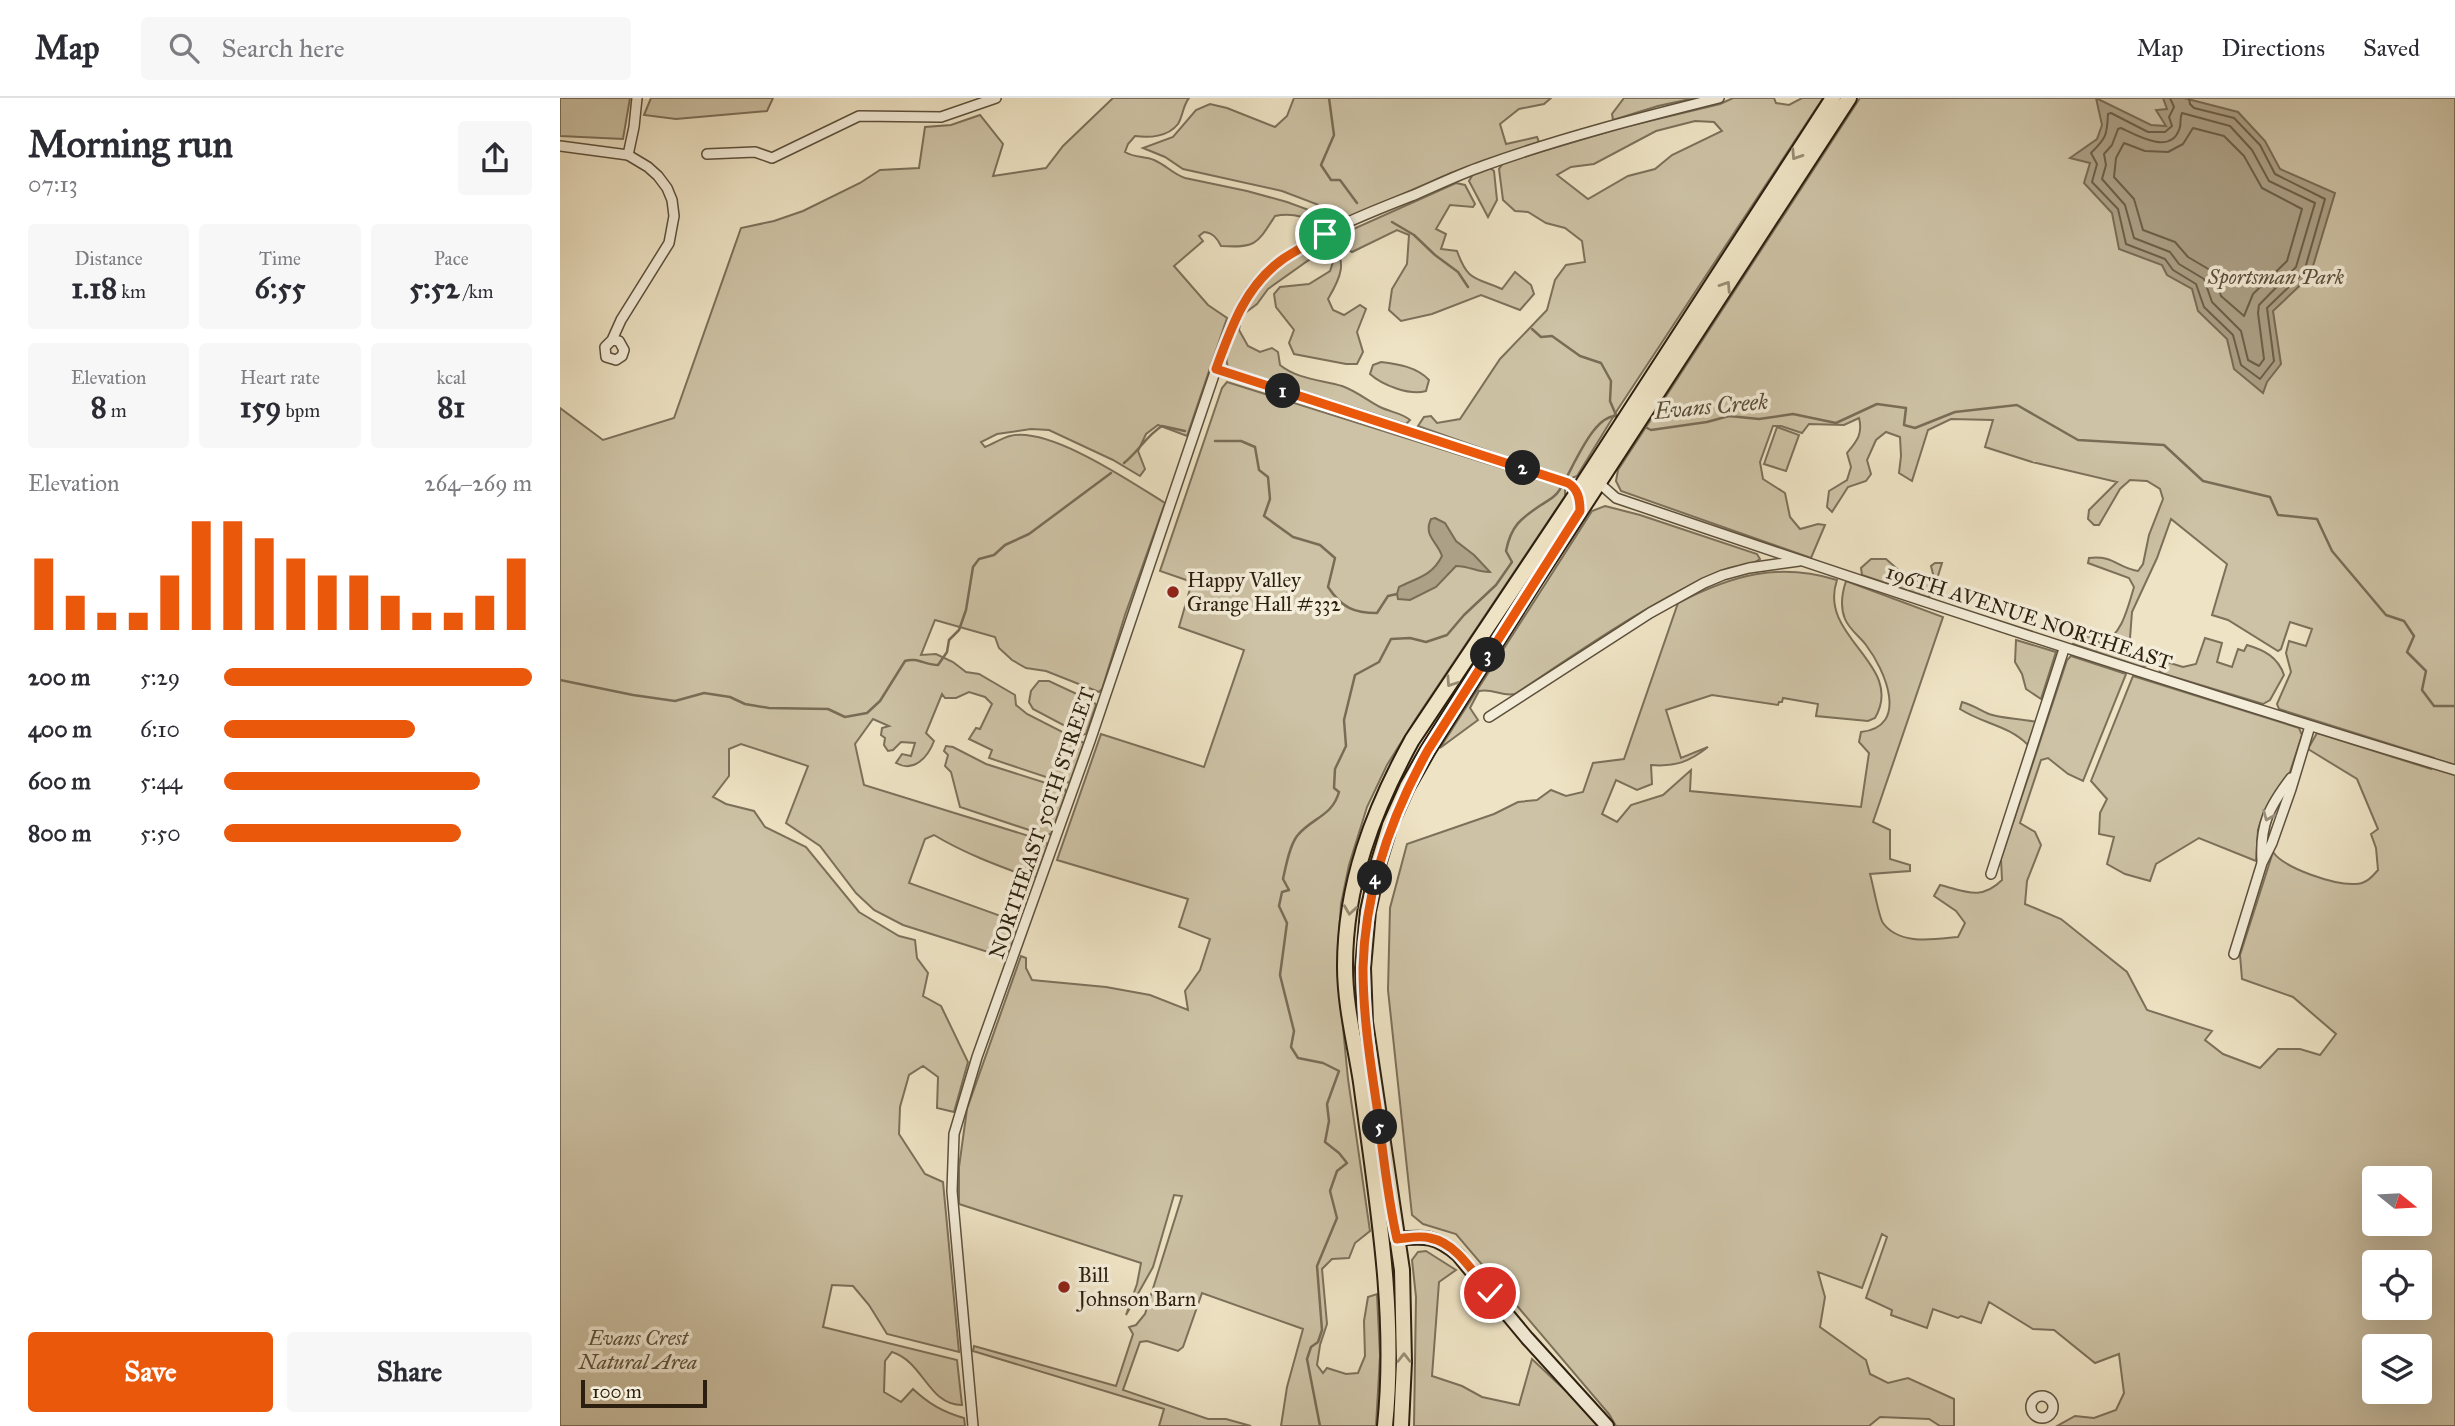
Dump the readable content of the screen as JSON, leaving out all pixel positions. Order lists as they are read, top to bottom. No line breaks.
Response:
{"streets":{"street":["196TH AVENUE NORTHEAST","NORTHEAST 50TH STREET"]},"water":["Evans Creek"],"parks":["Sportsman Park","Evans Crest Natural Area"],"places":["Happy Valley Grange Hall #332","Bill Johnson Barn"],"scale_bar":"100 m","north":"right","page":{"header":"Map","search":"Search here","nav":["Map","Directions","Saved"],"heading":["Morning run","07:13"],"stats":[["Distance","1.18 km"],["Time","6:55"],["Pace","5:52 /km"],["Elevation","8 m"],["Heart rate","159 bpm"],["kcal","81"]],"pins":["1","2","3","4","5"],"chart":["Elevation","264–269 m"],"list":[{"name":"200 m","note":"5:29"},{"name":"400 m","note":"6:10"},{"name":"600 m","note":"5:44"},{"name":"800 m","note":"5:50"}],"buttons":["Save","Share"],"scale":"100 m"}}
